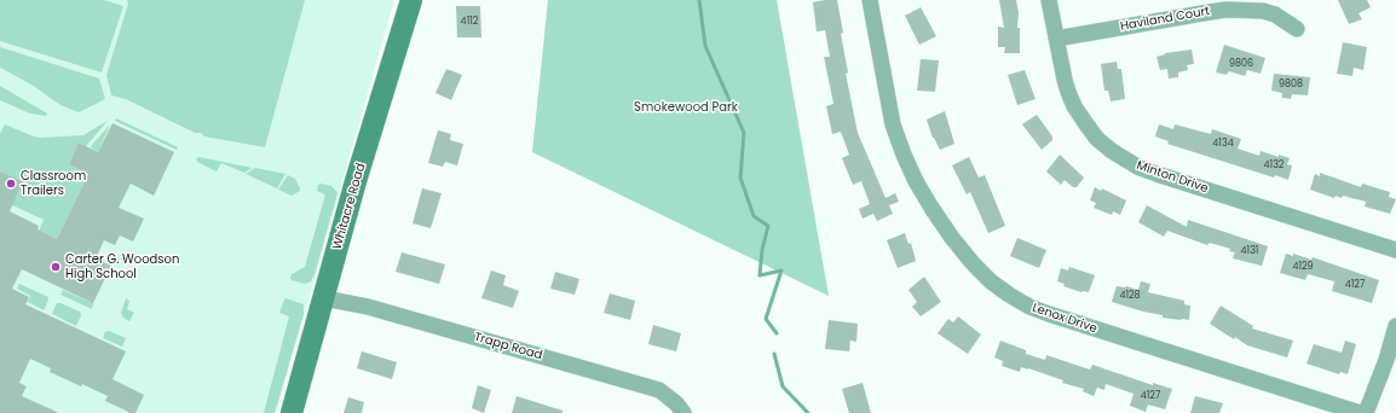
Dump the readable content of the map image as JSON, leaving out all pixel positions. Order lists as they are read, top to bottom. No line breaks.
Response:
{"streets":{"street":["Haviland Court","Minton Drive","Whitacre Road","Lenox Drive","Trapp Road"]},"crossings":[["Haviland Court","Minton Drive"],["Whitacre Road","Trapp Road"]],"parks":["Smokewood Park"],"places":["Classroom Trailers","Carter G. Woodson High School"],"house_numbers":["4112","9806","9808","4134","4132","4131","4129","4127","4128","4127"]}
